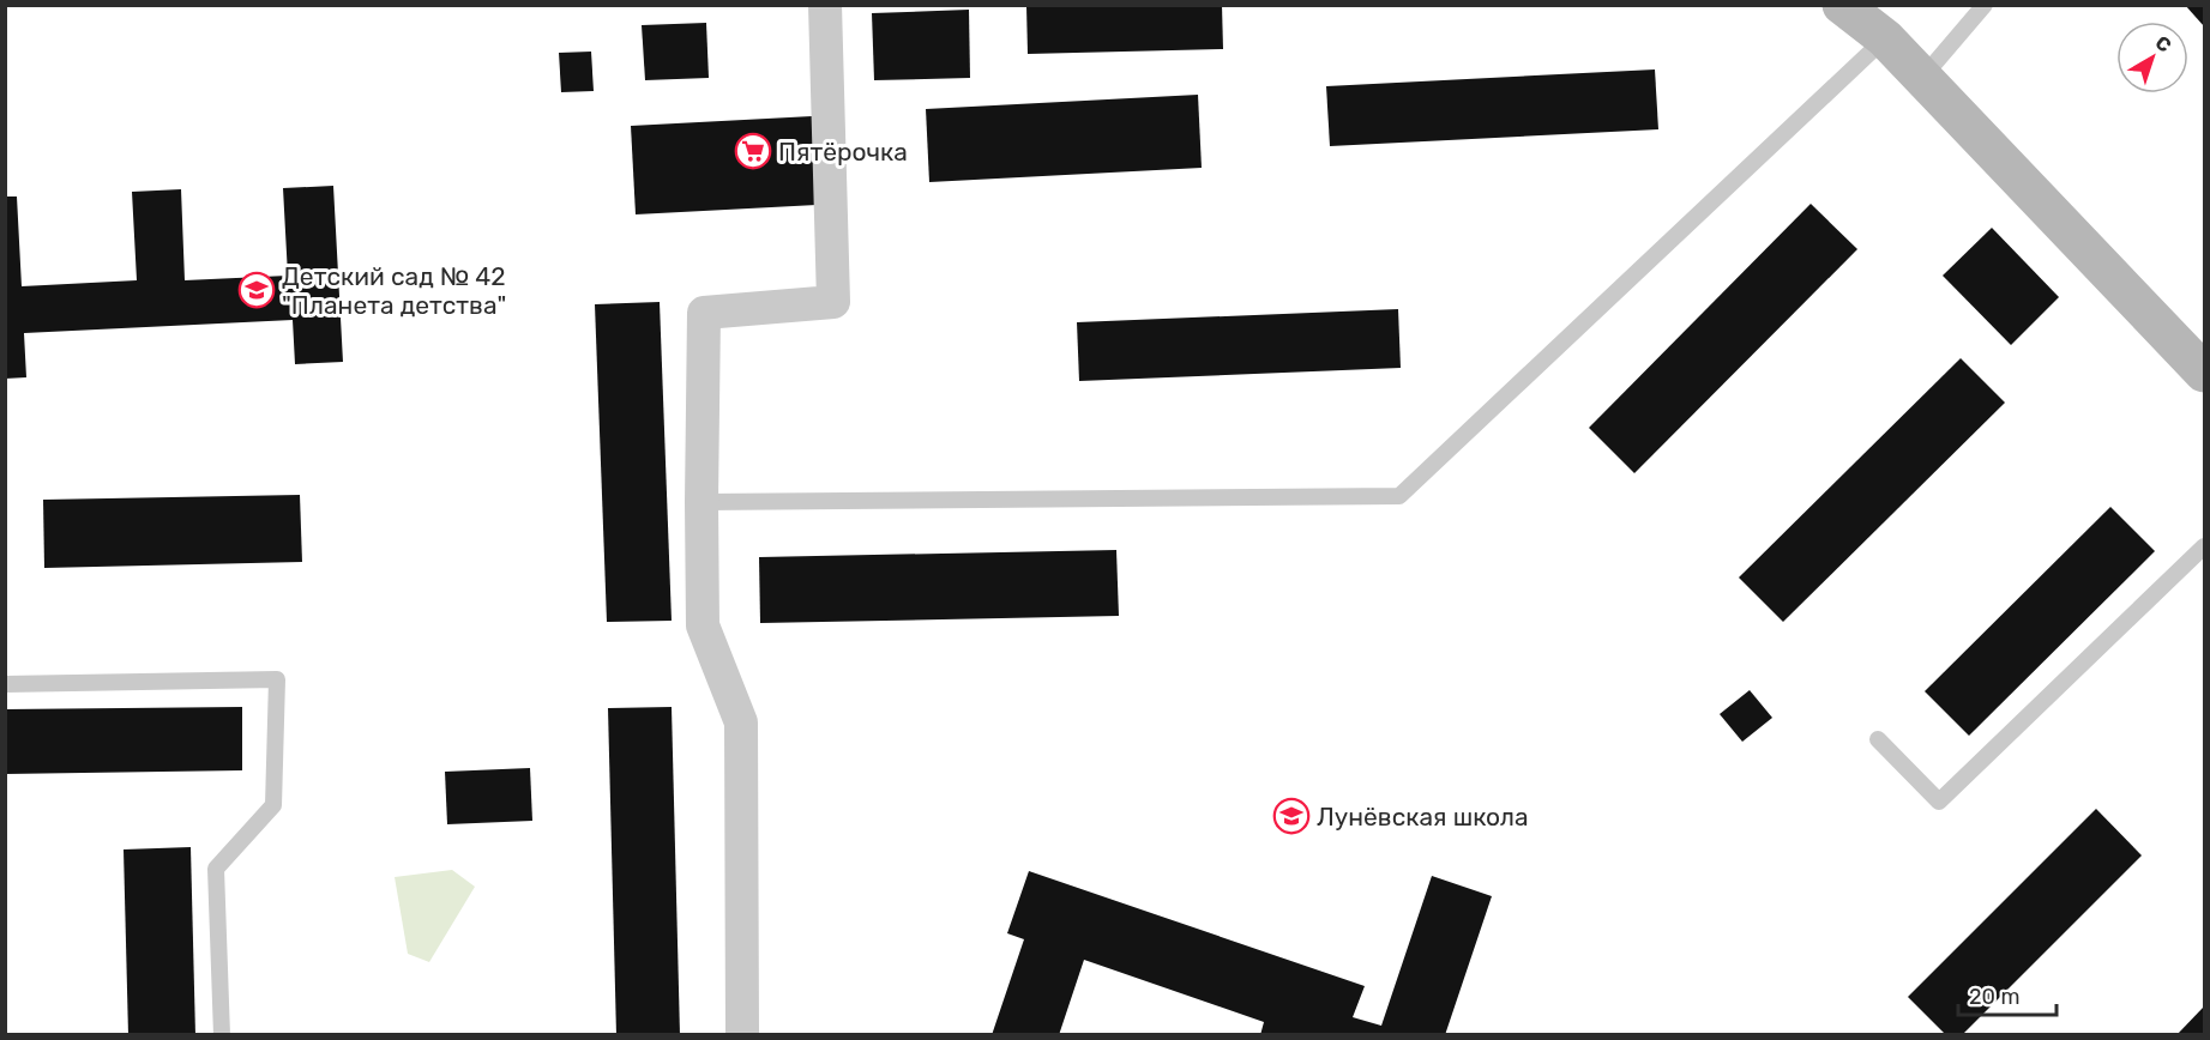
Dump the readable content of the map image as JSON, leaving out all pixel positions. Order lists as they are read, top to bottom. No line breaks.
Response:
{"places":{"supermarket":["Пятёрочка"],"school or university":["Детский сад № 42 \"Планета детства\"","Лунёвская школа"]},"scale_bar":"20 m","north":"top right"}
